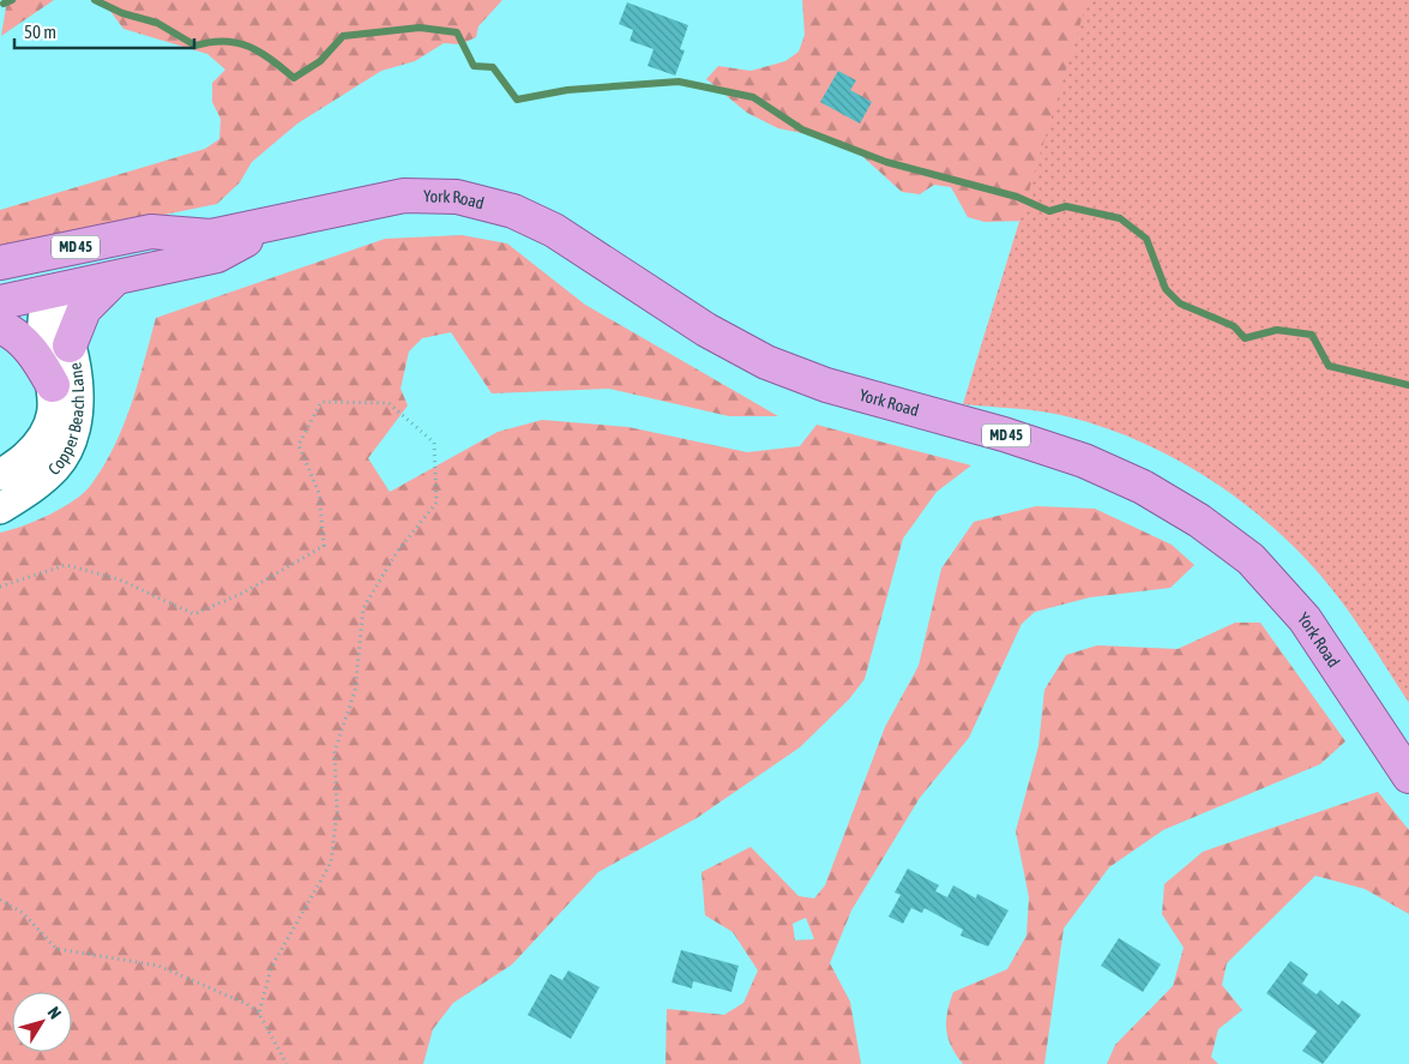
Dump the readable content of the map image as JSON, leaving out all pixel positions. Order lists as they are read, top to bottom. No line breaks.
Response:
{"streets":{"main road":["York Road","MD 45"],"street":["Copper Beach Lane"]},"crossings":[["York Road","Copper Beach Lane"]],"scale_bar":"50 m","north":"top right"}
